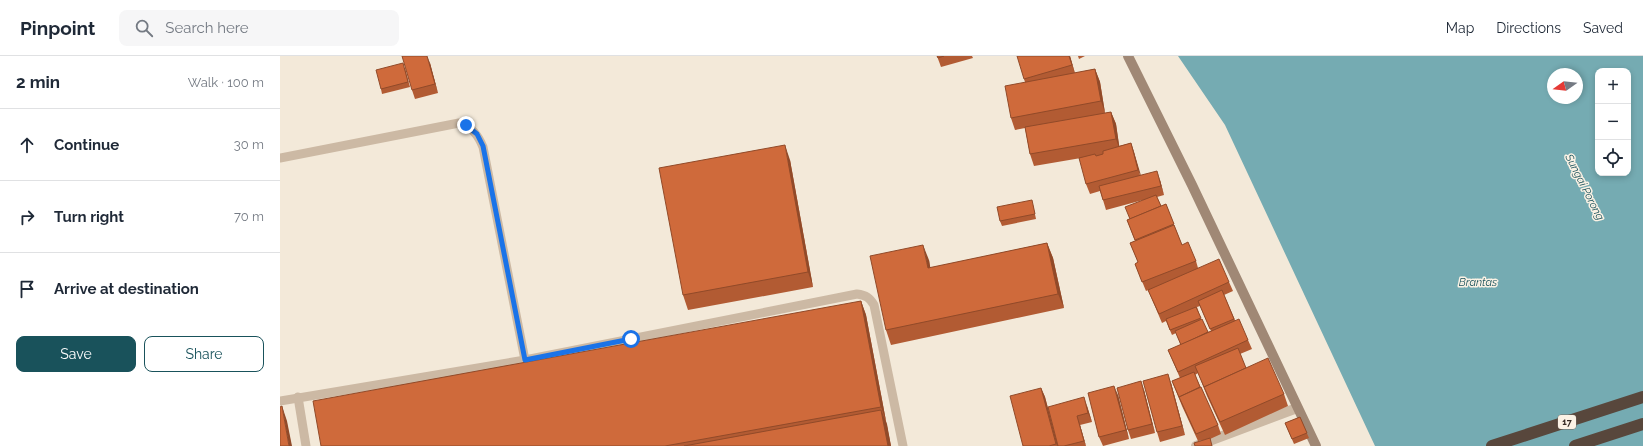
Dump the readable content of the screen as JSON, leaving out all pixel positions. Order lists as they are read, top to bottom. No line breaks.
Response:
{"streets":{"highway":["17"]},"water":["Sungai Porong","Brantas"],"north":"left","page":{"header":"Pinpoint","search":"Search here","nav":["Map","Directions","Saved"],"heading":["2 min","Walk · 100 m"],"map_buttons":["+","−"],"list":[["Continue","30 m"],["Turn right","70 m"],"Arrive at destination"],"buttons":["Save","Share"]}}
